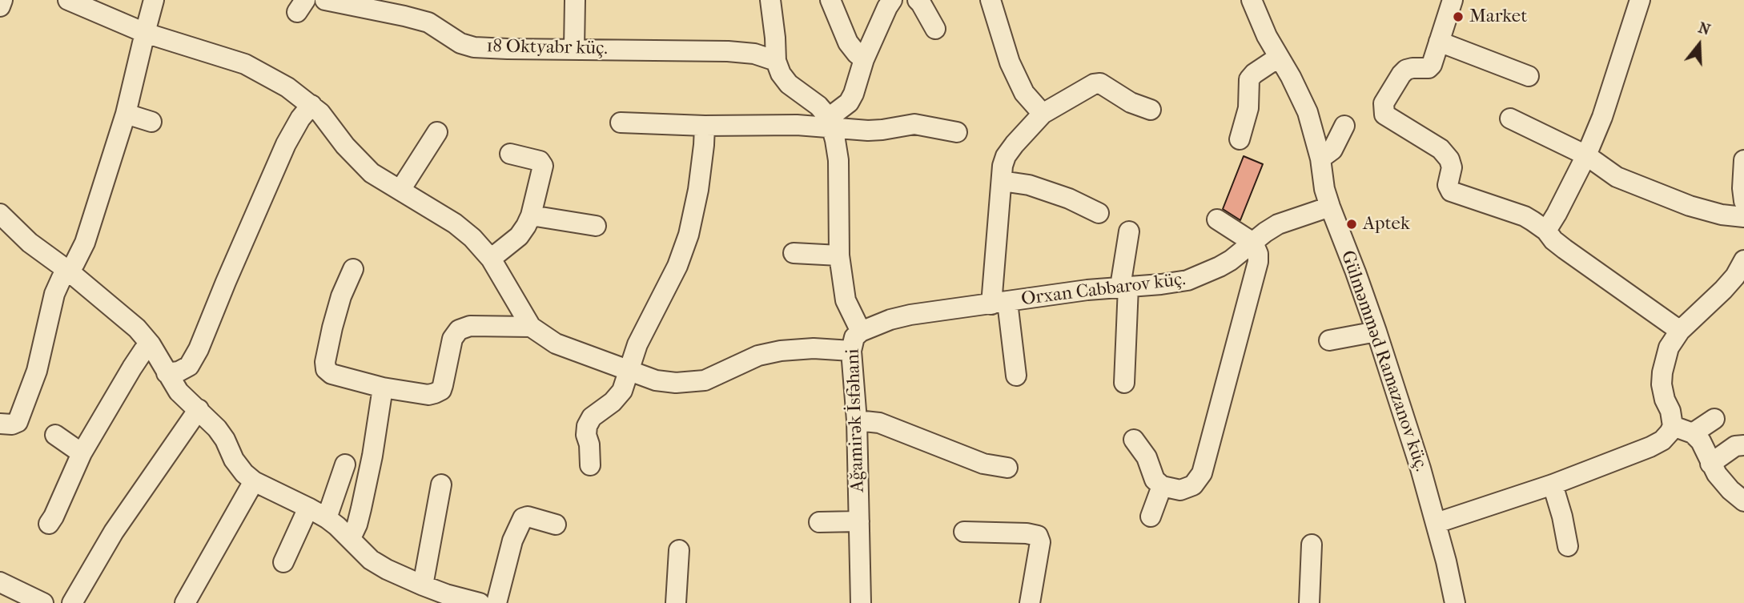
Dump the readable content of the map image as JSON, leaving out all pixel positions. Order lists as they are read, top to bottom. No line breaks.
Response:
{"streets":{"street":["18 Oktyabr küç.","Orxan Cabbarov küç.","Gülməmməd Ramazanov küç.","Ağamirək İsfəhani"]},"crossings":[["Orxan Cabbarov küç.","Gülməmməd Ramazanov küç."],["Orxan Cabbarov küç.","Ağamirək İsfəhani"]],"places":["Market","Aptek"],"north":"top"}
